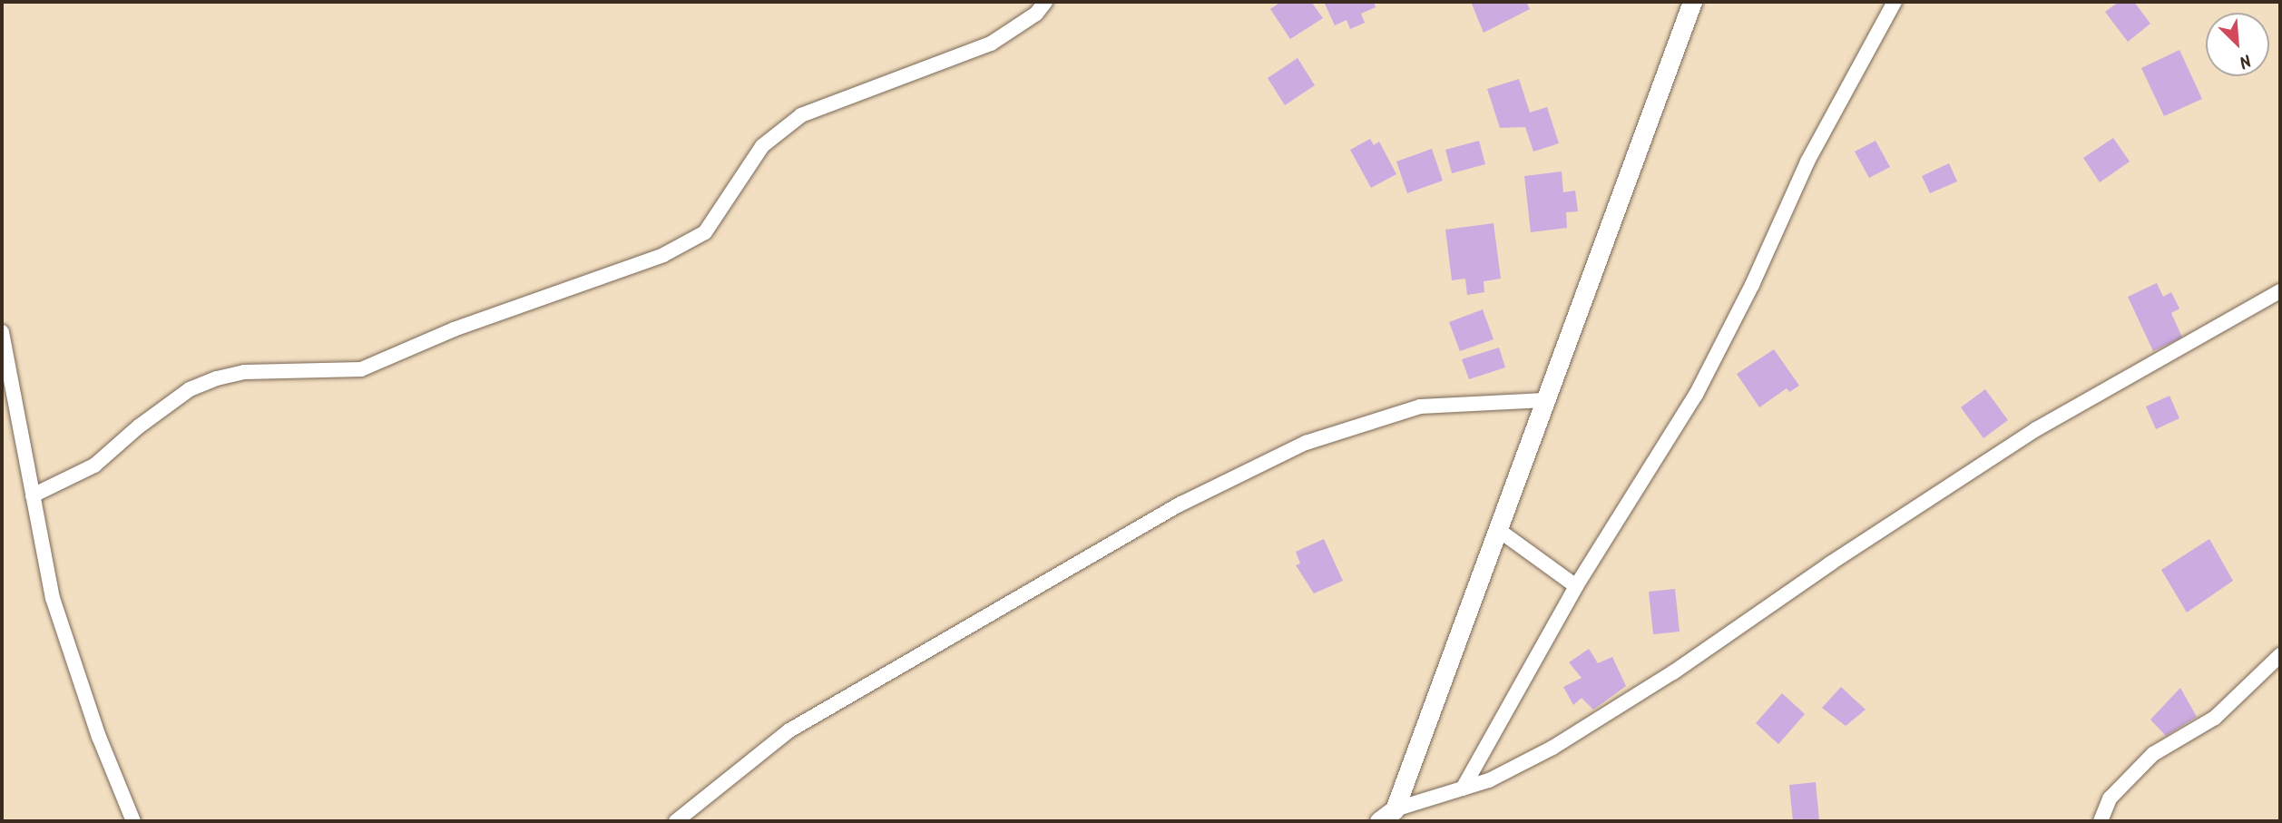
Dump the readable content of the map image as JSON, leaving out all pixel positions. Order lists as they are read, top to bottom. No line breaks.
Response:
{"north":"bottom right"}
